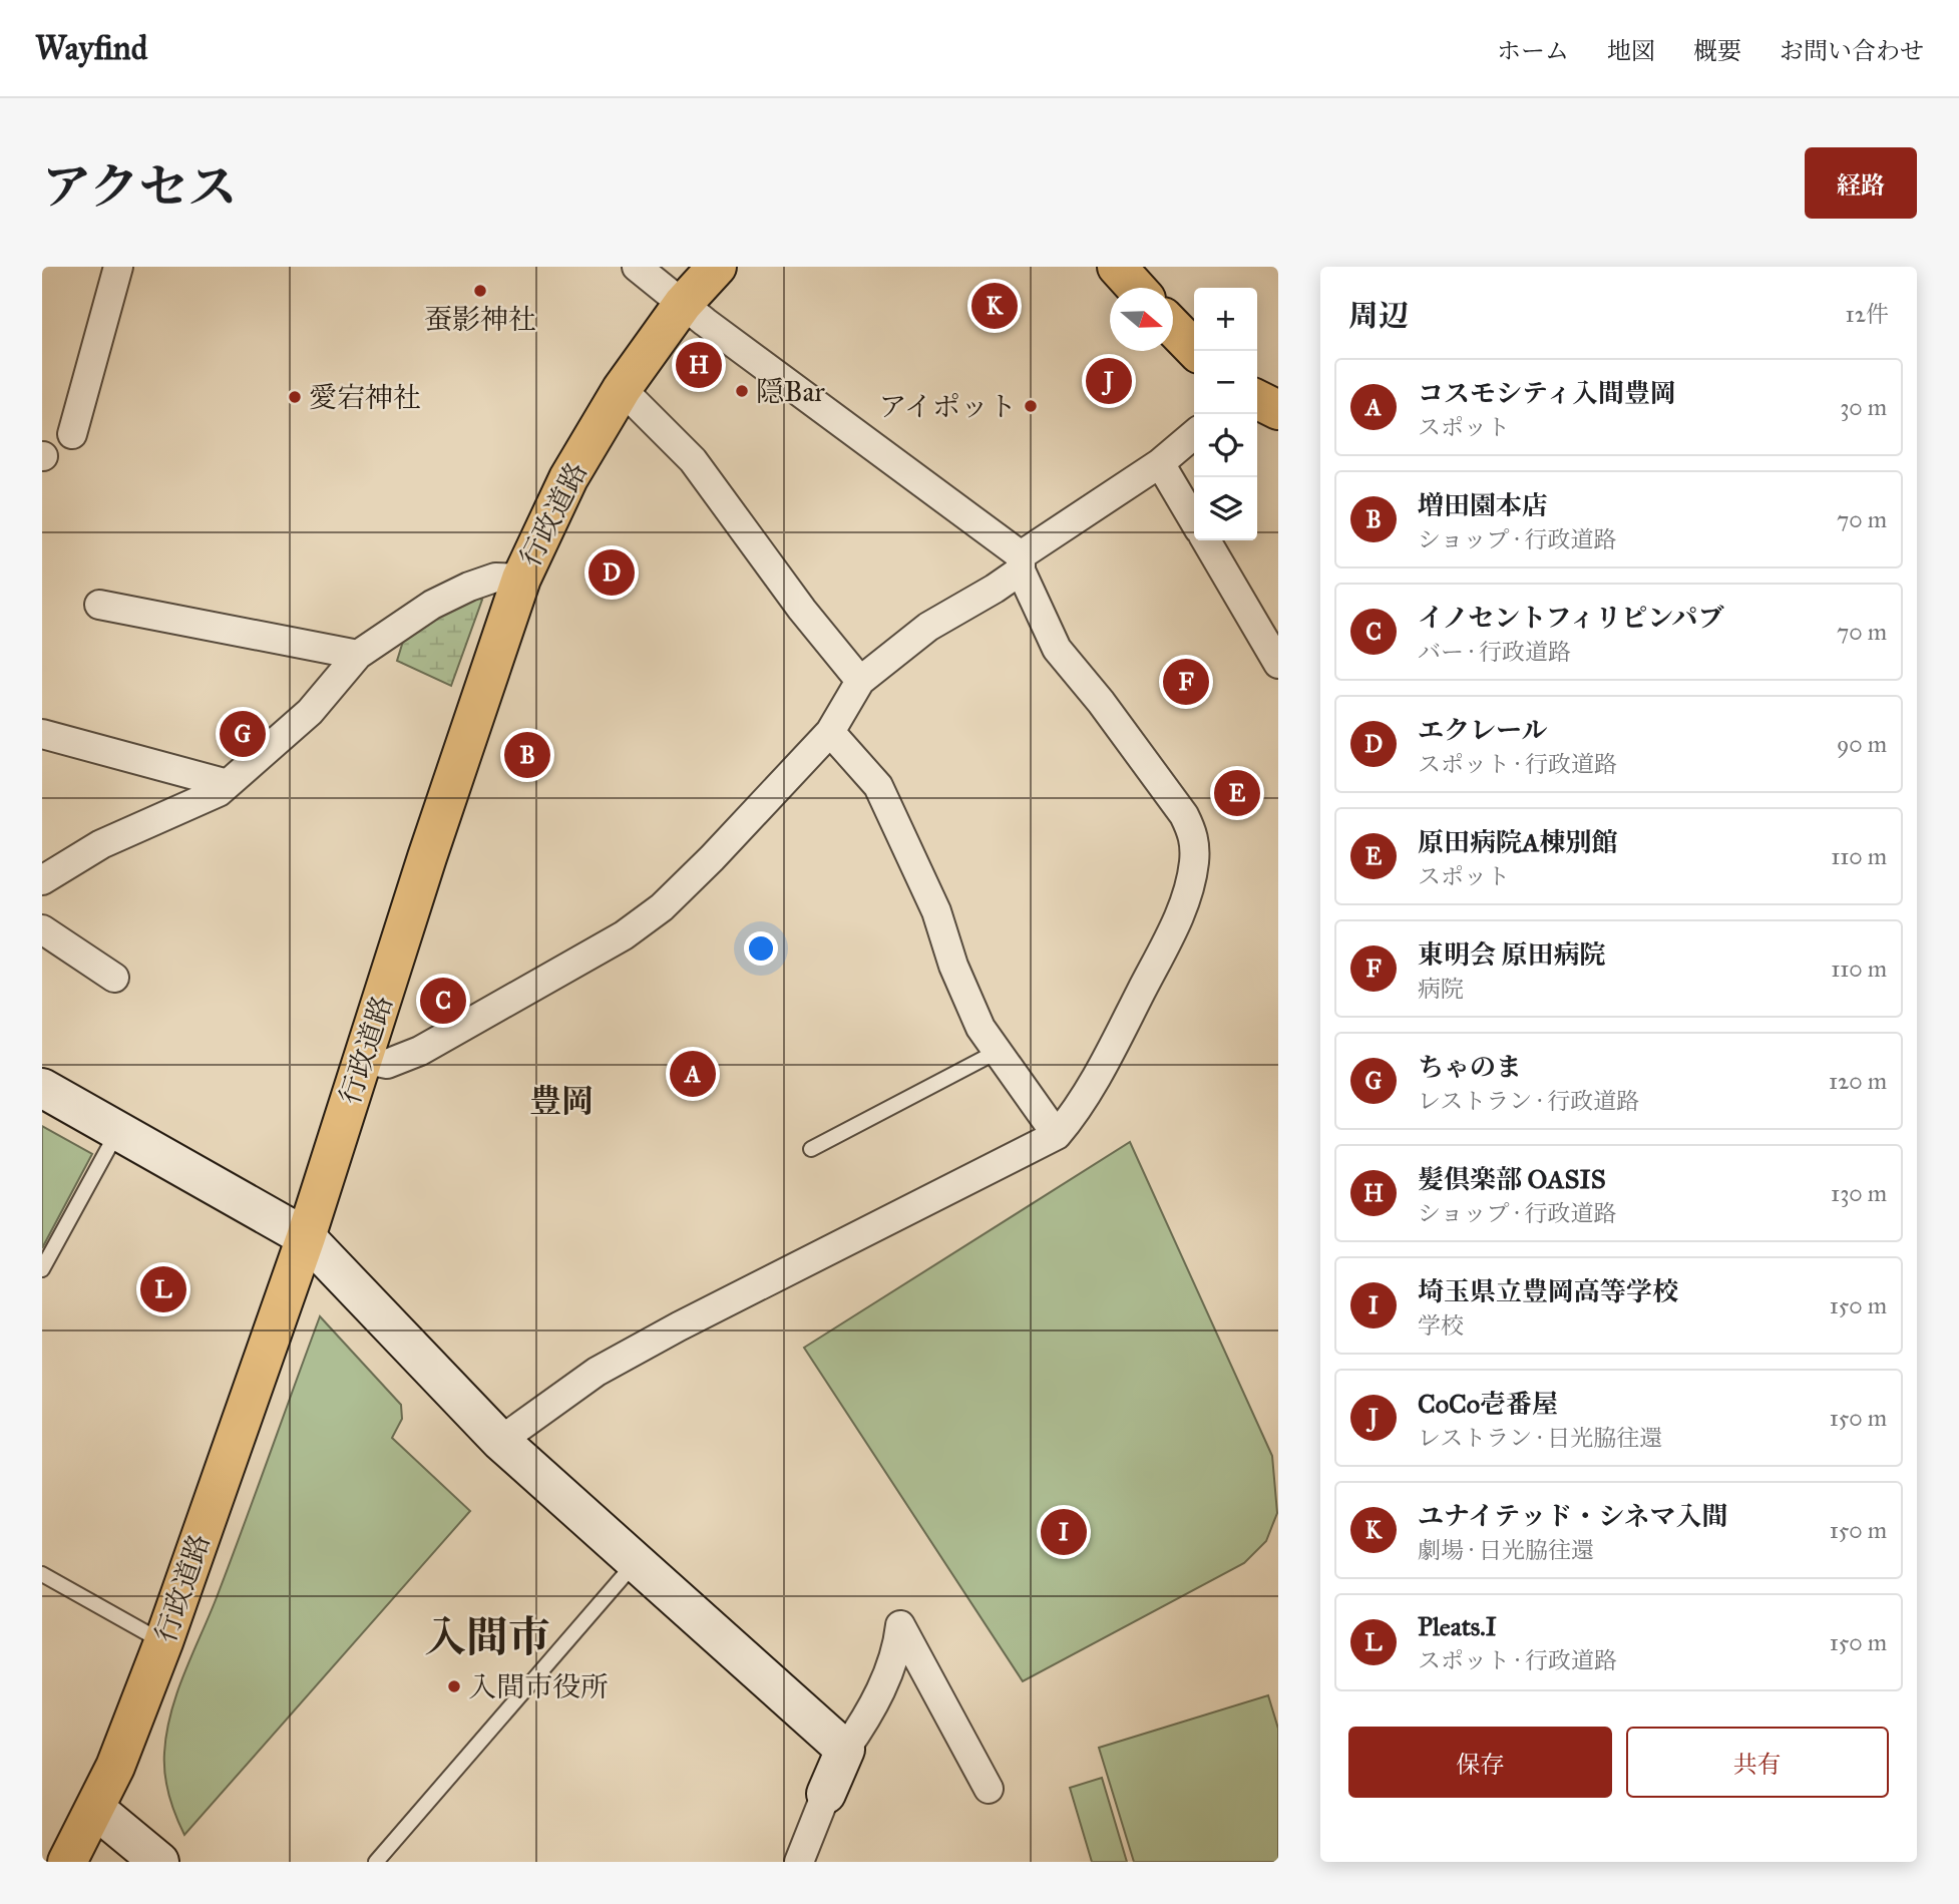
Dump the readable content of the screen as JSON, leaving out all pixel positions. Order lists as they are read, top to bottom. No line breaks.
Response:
{"streets":{"highway":["行政道路"]},"districts":["豊岡","入間市"],"places":["蚕影神社","隠Bar","愛宕神社","アイポット","入間市役所"],"north":"right","page":{"header":"Wayfind","nav":["ホーム","地図","概要","お問い合わせ"],"title":"アクセス","buttons":["経路",["保存","共有"]],"heading":["周辺","12件"],"pins":["K","H","J","D","F","G","B","E","C","A","L","I"],"map_buttons":["+","−"],"list":[{"mark":"A","name":"コスモシティ入間豊岡","note":"スポット","value":"30 m"},{"mark":"B","name":"増田園本店","note":"ショップ · 行政道路","value":"70 m"},{"mark":"C","name":"イノセントフィリピンパブ","note":"バー · 行政道路","value":"70 m"},{"mark":"D","name":"エクレール","note":"スポット · 行政道路","value":"90 m"},{"mark":"E","name":"原田病院A棟別館","note":"スポット","value":"110 m"},{"mark":"F","name":"東明会 原田病院","note":"病院","value":"110 m"},{"mark":"G","name":"ちゃのま","note":"レストラン · 行政道路","value":"120 m"},{"mark":"H","name":"髪倶楽部 OASIS","note":"ショップ · 行政道路","value":"130 m"},{"mark":"I","name":"埼玉県立豊岡高等学校","note":"学校","value":"150 m"},{"mark":"J","name":"CoCo壱番屋","note":"レストラン · 日光脇往還","value":"150 m"},{"mark":"K","name":"ユナイテッド・シネマ入間","note":"劇場 · 日光脇往還","value":"150 m"},{"mark":"L","name":"Pleats.I","note":"スポット · 行政道路","value":"150 m"}]}}
